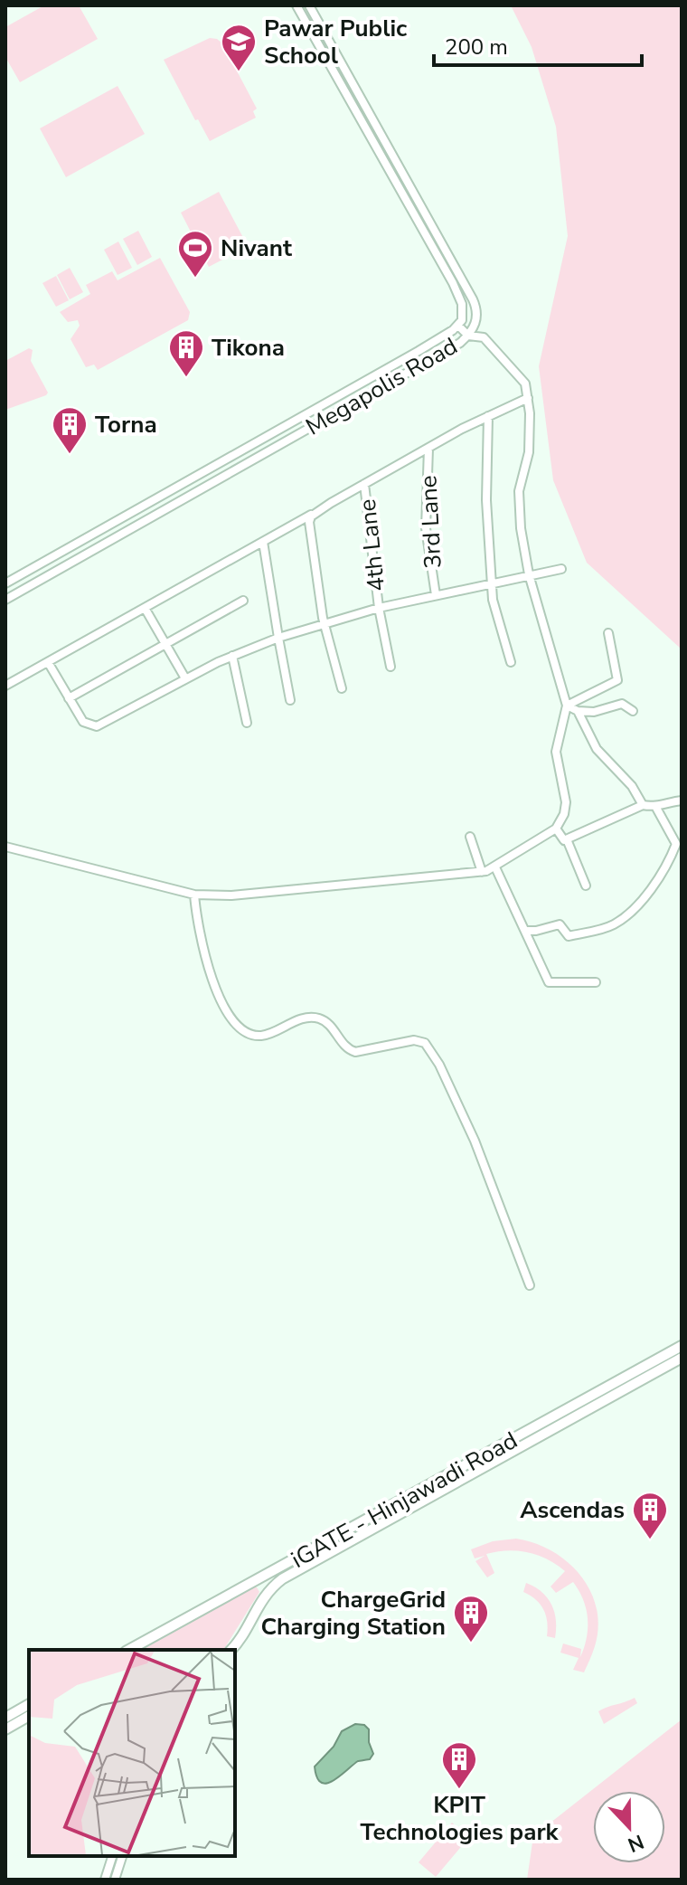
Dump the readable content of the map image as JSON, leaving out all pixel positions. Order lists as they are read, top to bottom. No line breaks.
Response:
{"streets":{"main road":["iGATE - Hinjawadi Road"],"street":["Megapolis Road","3rd Lane","4th Lane"]},"places":{"school or university":["Pawar Public School"],"sports":["Nivant"],"building":["Tikona","Torna","Ascendas","ChargeGrid Charging Station","KPIT Technologies park"]},"scale_bar":"200 m","north":"bottom"}
